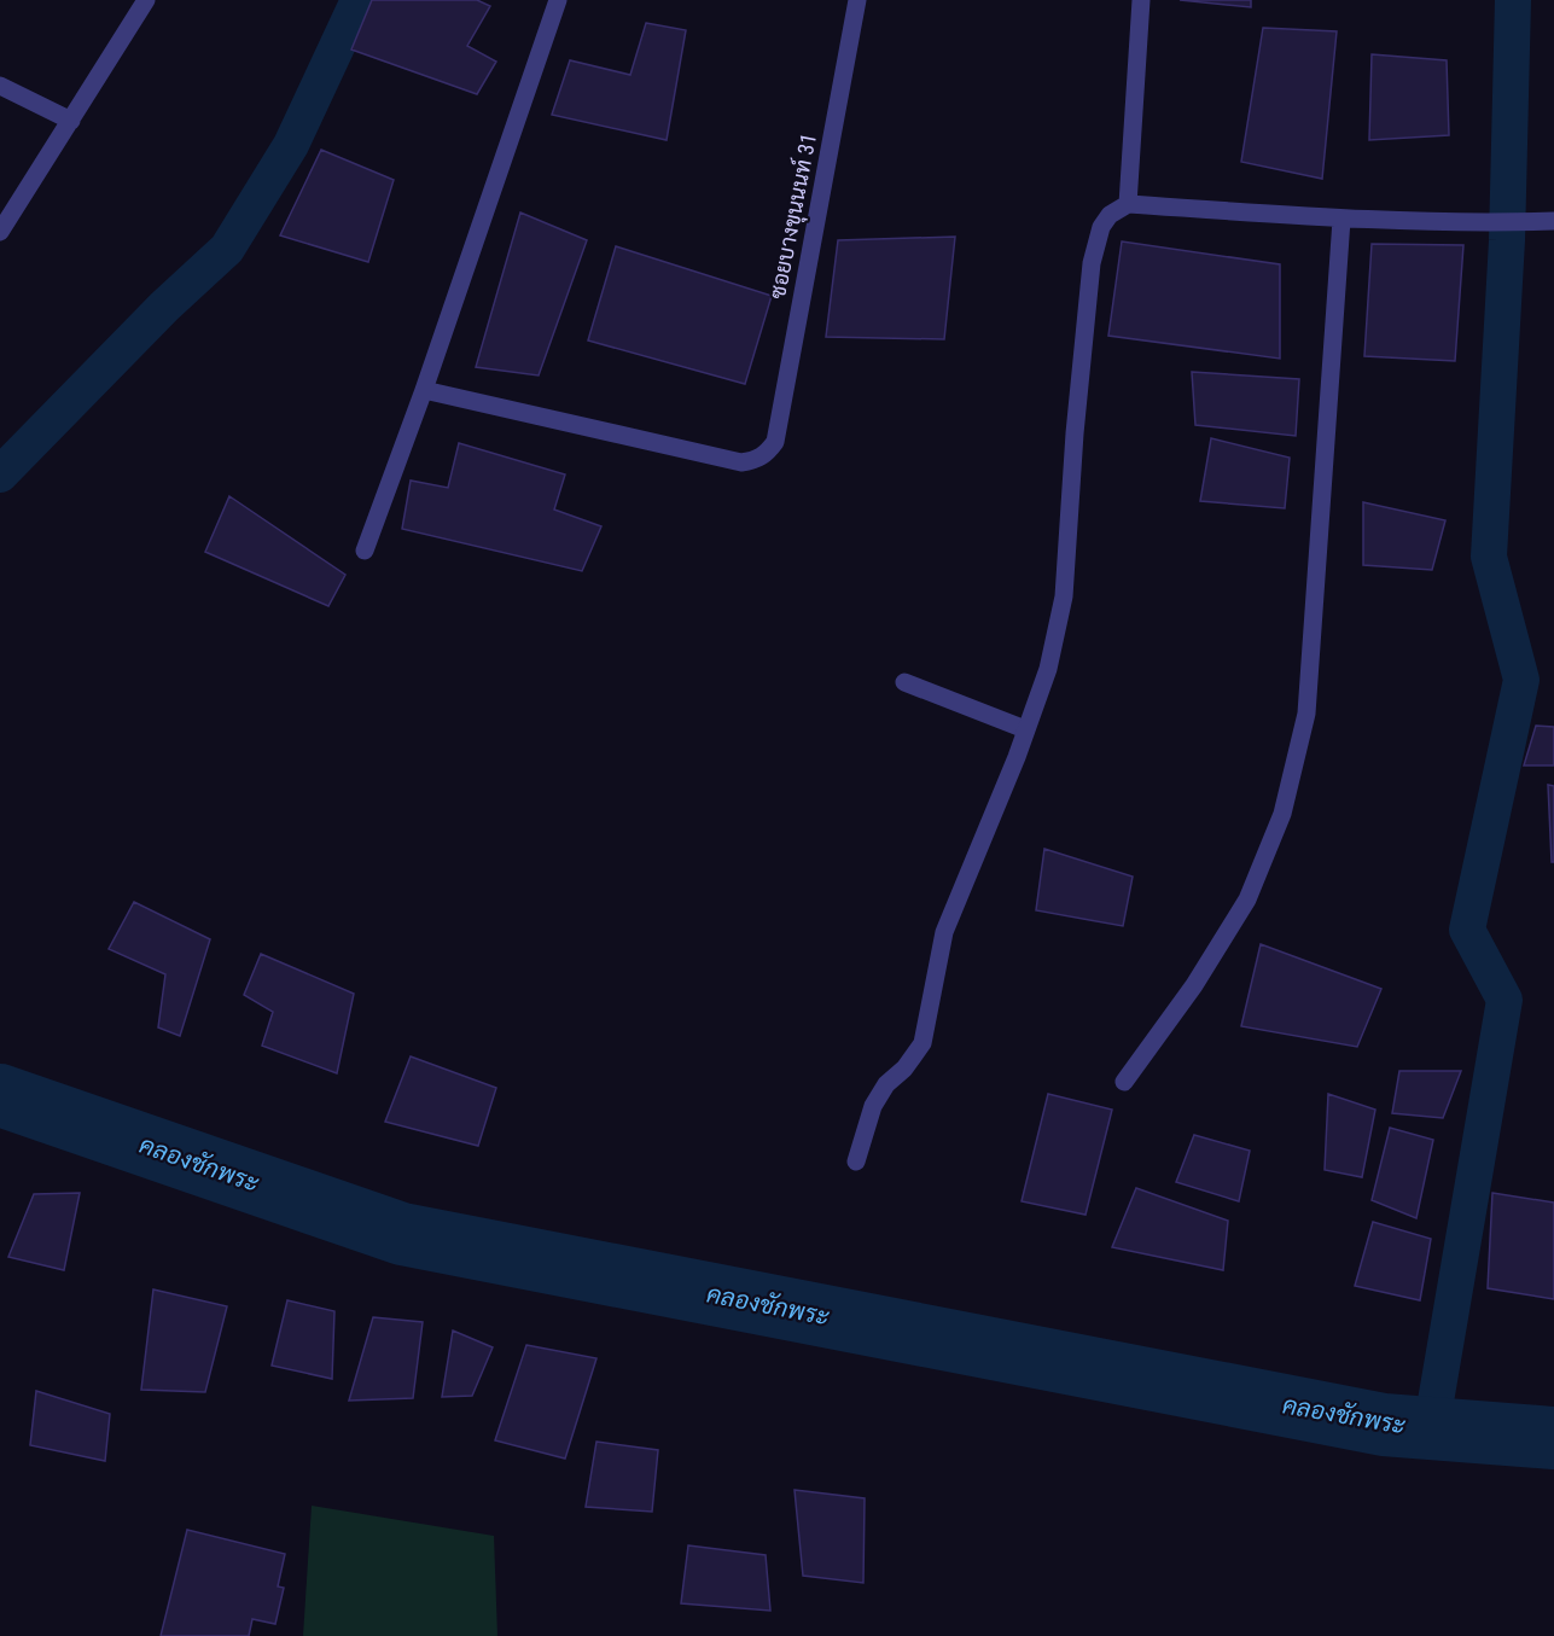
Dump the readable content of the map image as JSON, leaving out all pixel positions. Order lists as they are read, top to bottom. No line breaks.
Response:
{"streets":{"street":["ซอยบางขุนนนท์ 31"]},"water":["คลองชักพระ"]}
